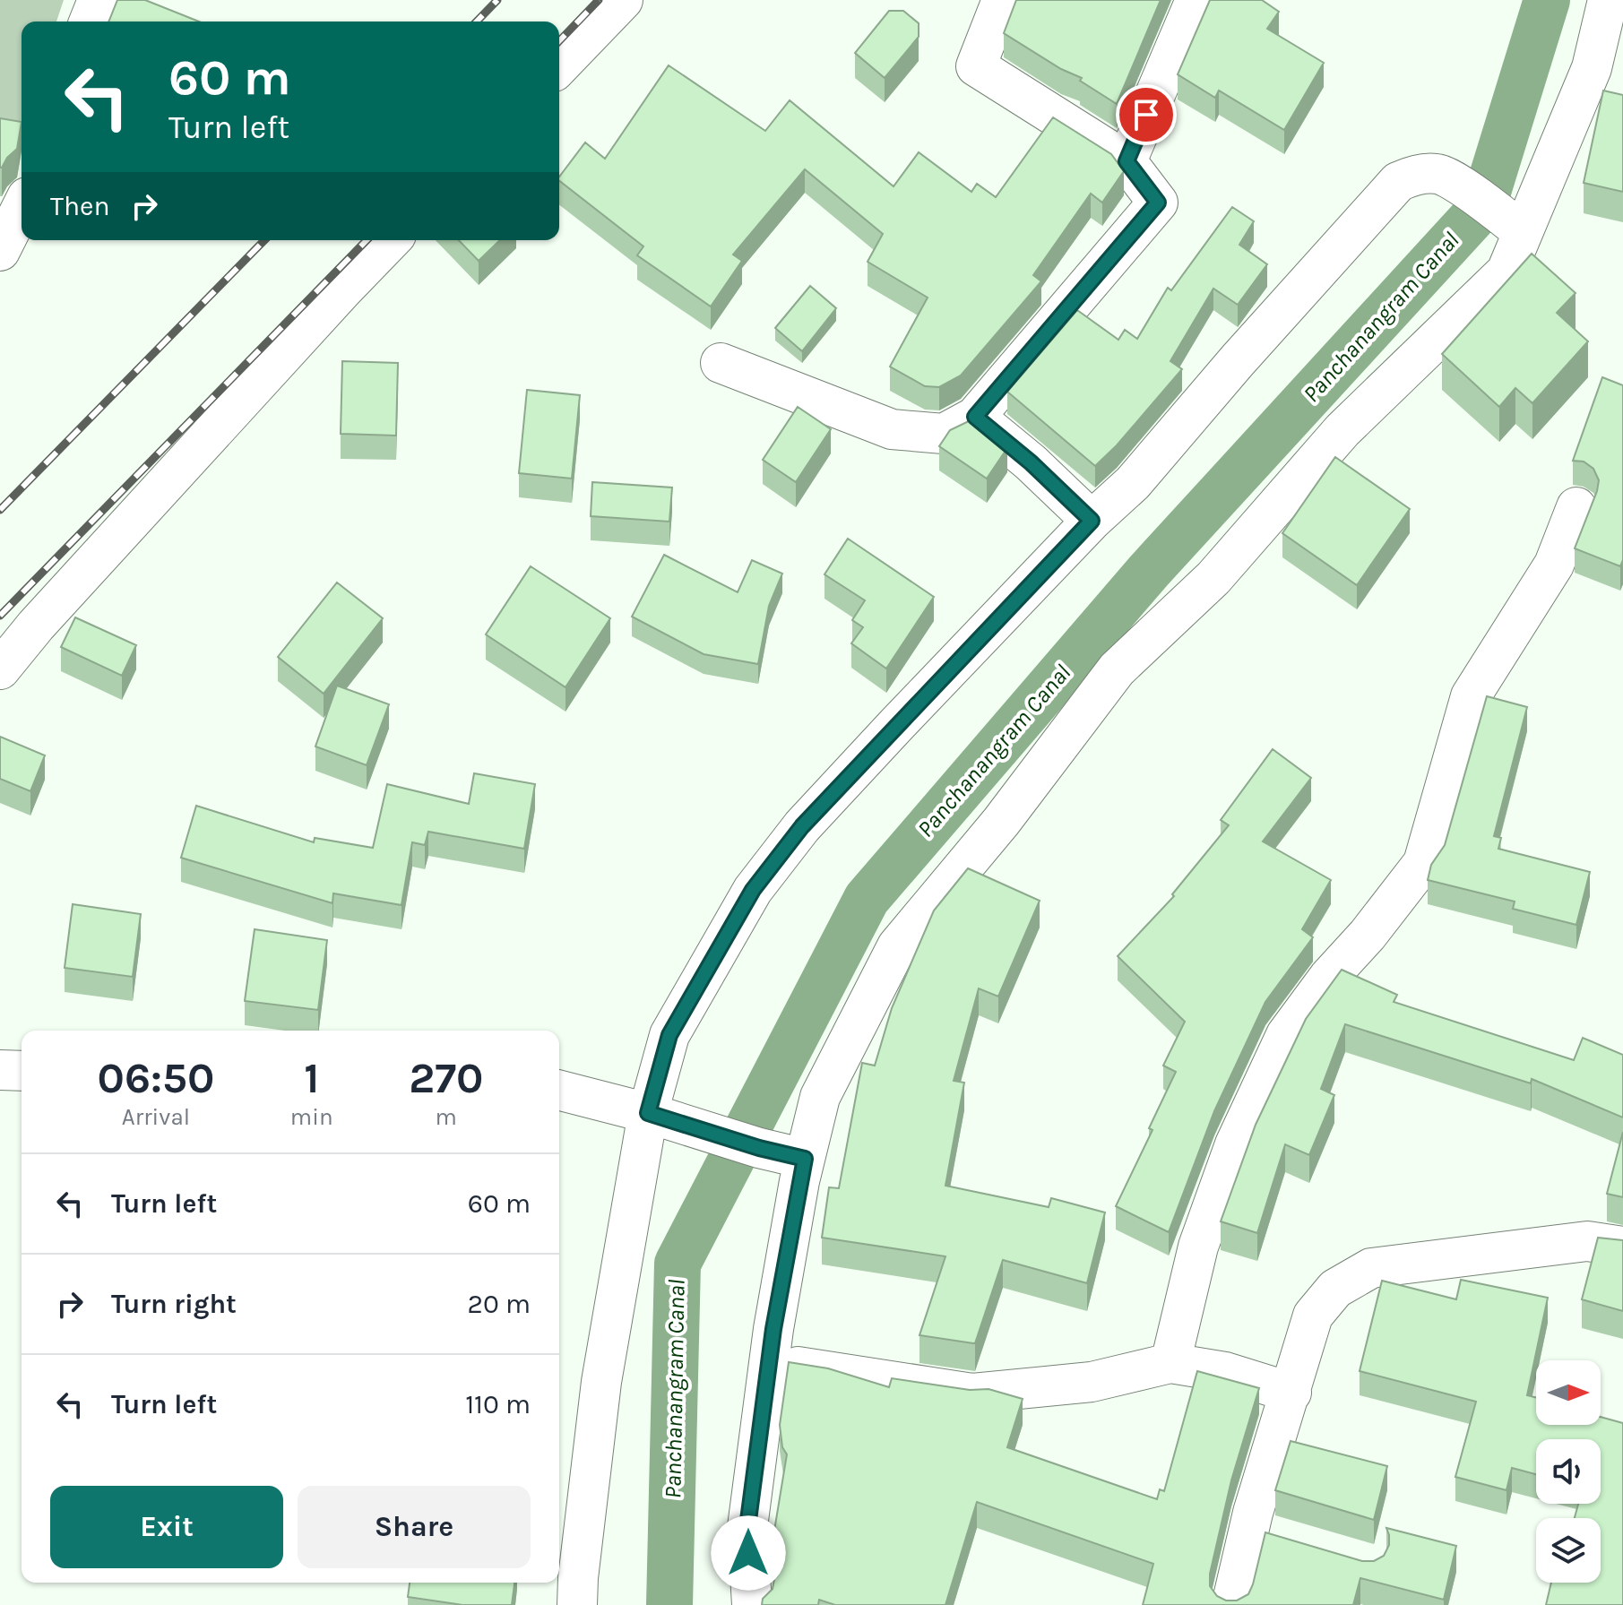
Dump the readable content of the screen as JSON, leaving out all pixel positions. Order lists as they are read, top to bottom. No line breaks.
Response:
{"water":["Panchanangram Canal"],"north":"right","page":{"turn":["60 m","Turn left"],"then":"Then","eta":["06:50","Arrival","1","min","270","m"],"list":[{"name":"Turn left","value":"60 m"},{"name":"Turn right","value":"20 m"},{"name":"Turn left","value":"110 m"}],"buttons":["Exit","Share"]}}
